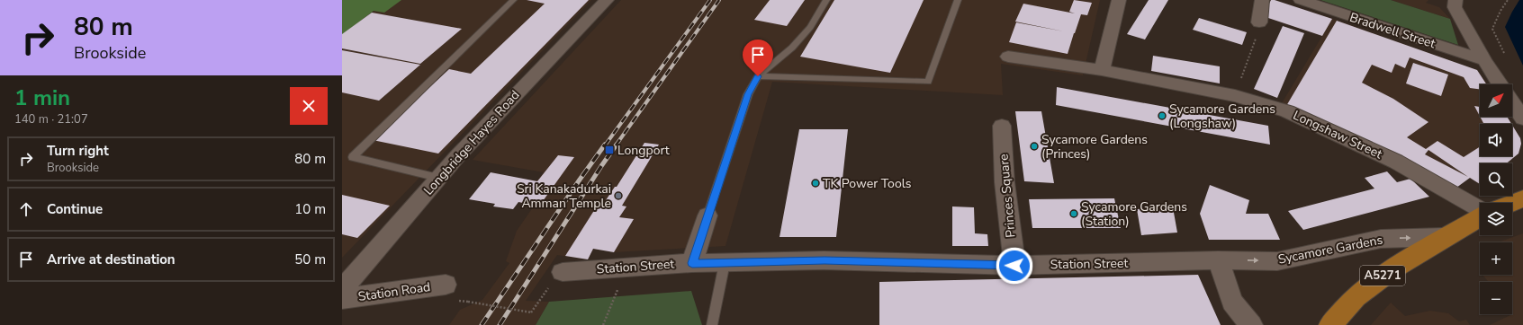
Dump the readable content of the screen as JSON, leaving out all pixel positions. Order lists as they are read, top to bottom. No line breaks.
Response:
{"streets":{"main road":["A5271"],"street":["Bradwell Street","Longshaw Street","Longbridge Hayes Road","Princes Square","Sycamore Gardens","Station Street","Station Road"]},"crossings":[["Princes Square","Station Street"],["Sycamore Gardens","Station Street"],["Sycamore Gardens","A5271"]],"one_way":["Sycamore Gardens"],"places":{"other":["Sycamore Gardens (Longshaw)","Sycamore Gardens (Princes)","TK Power Tools","Sri Kanakadurkai Amman Temple","Sycamore Gardens (Station)"],"transit":["Longport"]},"north":"top right","page":{"turn":["80 m","Brookside"],"heading":["1 min","140 m · 21:07"],"map_buttons":["+","−"],"list":[{"name":"Turn right","note":"Brookside","value":"80 m"},{"name":"Continue","value":"10 m"},{"name":"Arrive at destination","value":"50 m"}]}}
